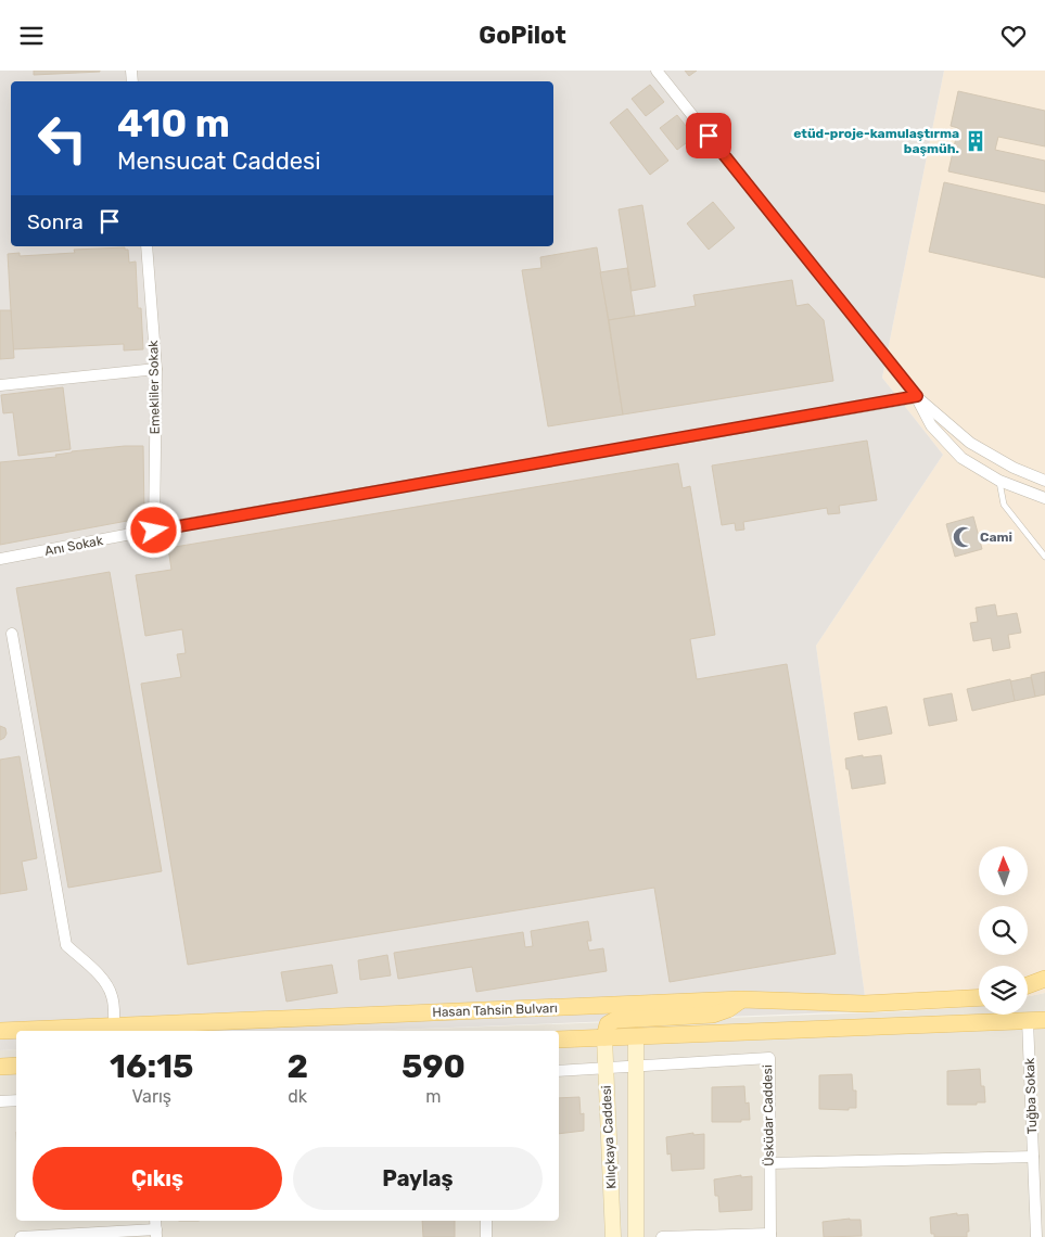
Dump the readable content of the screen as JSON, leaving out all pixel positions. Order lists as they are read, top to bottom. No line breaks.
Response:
{"streets":{"main road":["Hasan Tahsin Bulvarı"],"street":["Emekliler Sokak","Anı Sokak","Tuğba Sokak","Üsküdar Caddesi","Kılıçkaya Caddesi"]},"crossings":[["Emekliler Sokak","Anı Sokak"],["Üsküdar Caddesi","Kılıçkaya Caddesi"]],"places":{"building":["etüd-proje-kamulaştırma başmüh."],"mosque":["Cami"]},"north":"top","page":{"header":"GoPilot","turn":["410 m","Mensucat Caddesi"],"then":"Sonra","eta":["16:15","Varış","2","dk","590","m"],"buttons":["Çıkış","Paylaş"]}}
